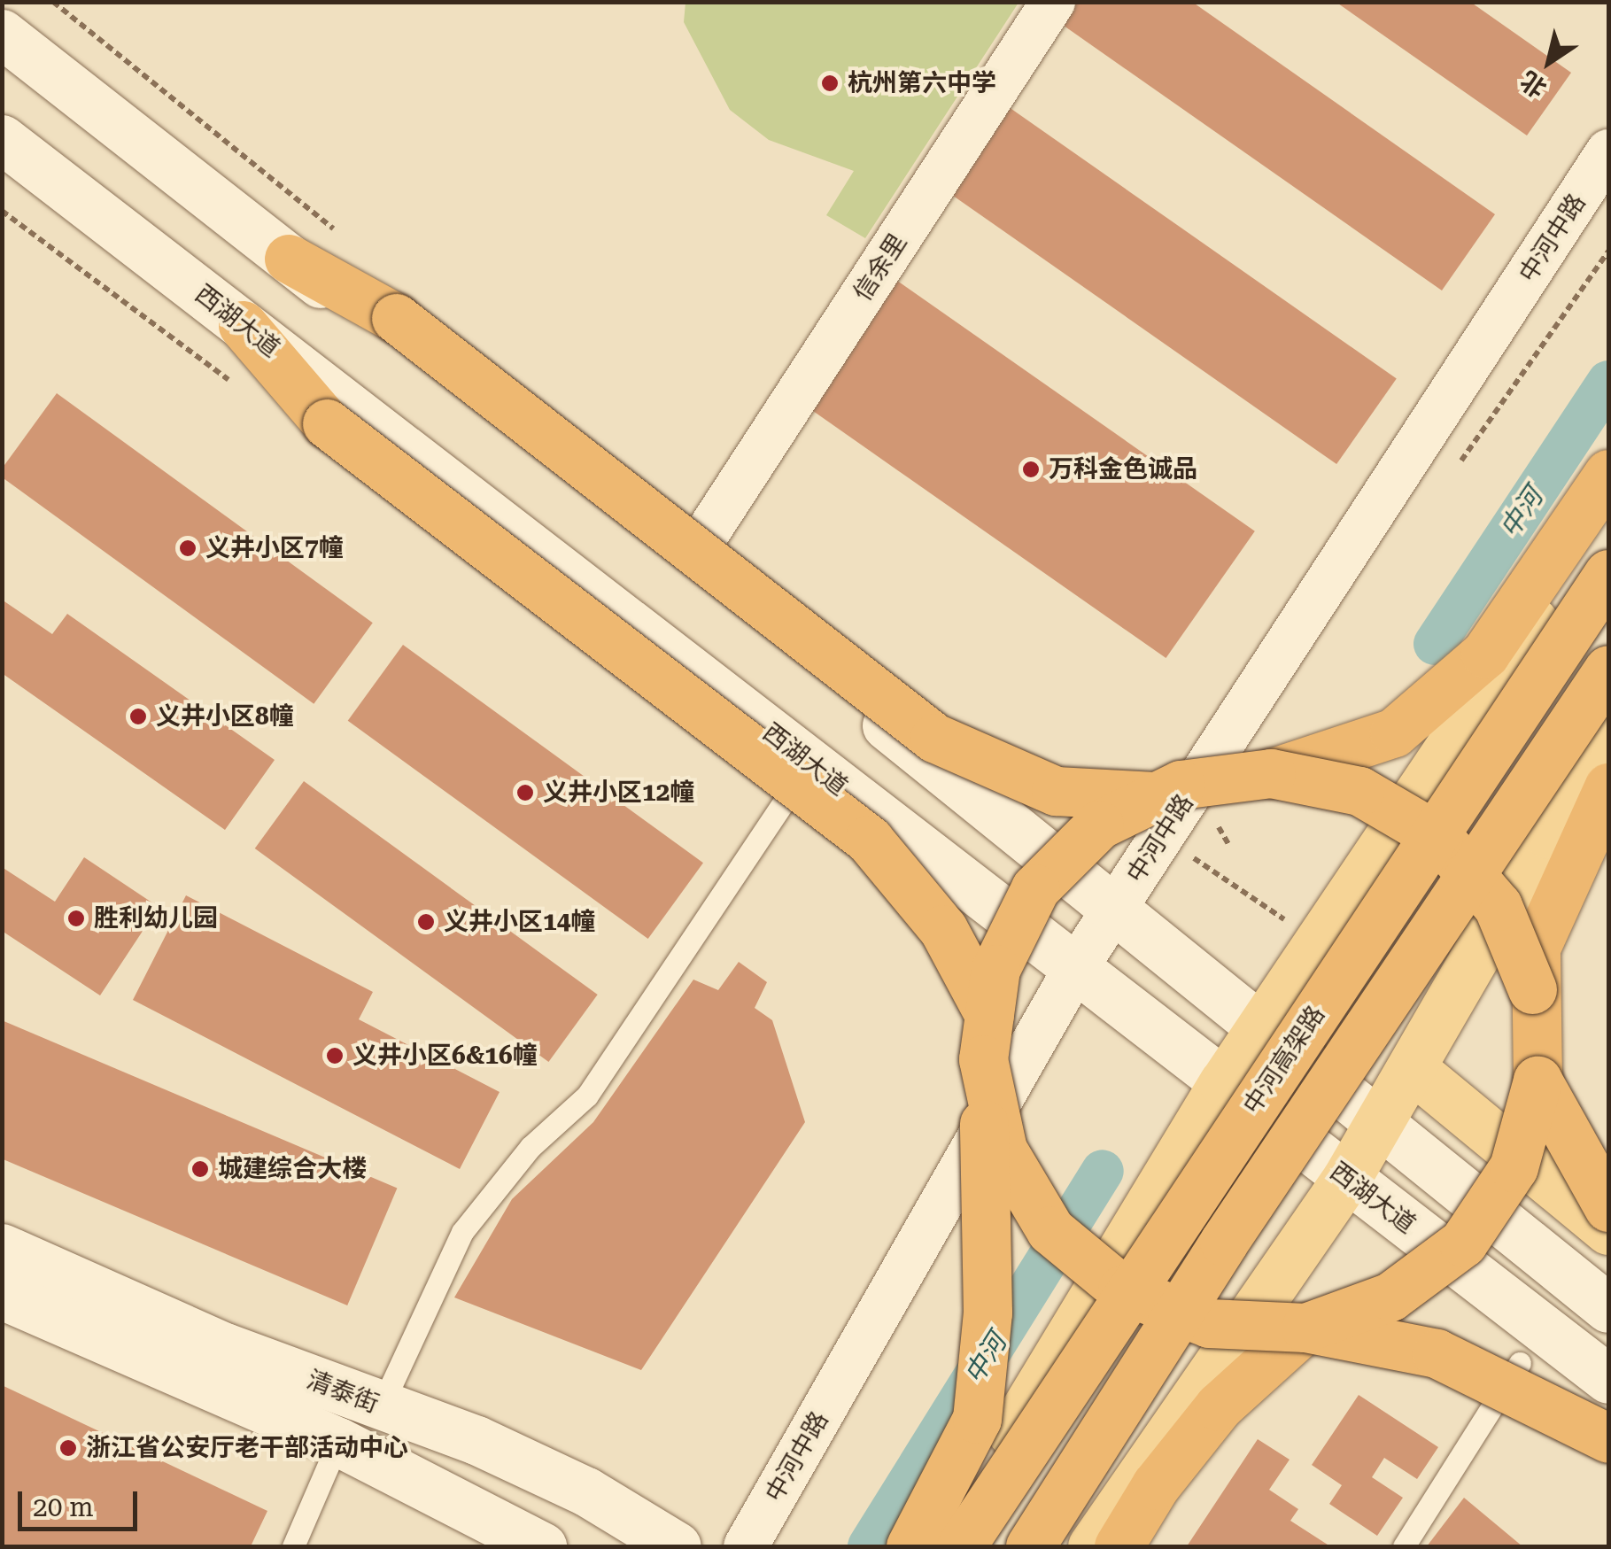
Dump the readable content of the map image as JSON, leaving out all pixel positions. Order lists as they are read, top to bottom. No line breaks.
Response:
{"streets":{"highway":["中河高架路"],"main road":["西湖大道","清泰街"],"street":["中河中路","信余里"]},"crossings":[["中河中路","西湖大道"]],"water":["中河"],"places":["杭州第六中学","万科金色诚品","义井小区7幢","义井小区8幢","义井小区12幢","胜利幼儿园","义井小区14幢","义井小区6&16幢","城建综合大楼","浙江省公安厅老干部活动中心"],"scale_bar":"20 m","north":"bottom left"}
